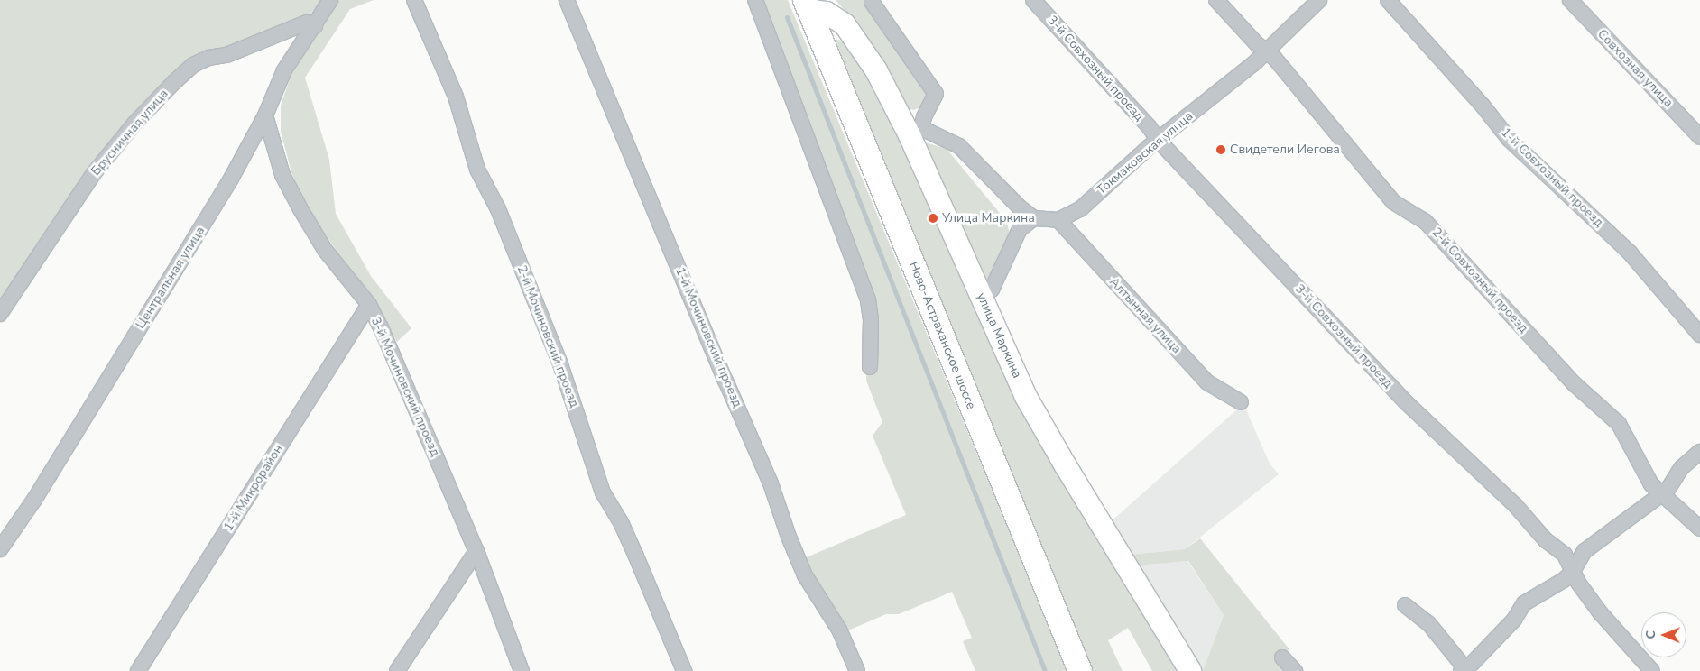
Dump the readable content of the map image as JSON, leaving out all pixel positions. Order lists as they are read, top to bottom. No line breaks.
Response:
{"streets":{"main road":["Ново-Астраханское шоссе"],"street":["3-й Совхозный проезд","Совхозная улица","Брусничная улица","Токмаковская улица","1-й Совхозный проезд","Центральная улица","2-й Совхозный проезд","Алтынная улица","улица Маркина","2-й Мочиновский проезд","1-й Мочиновский проезд","3-й Мочиновский проезд","1-й Микрорайон"]},"crossings":[["3-й Совхозный проезд","Токмаковская улица"],["Брусничная улица","Центральная улица"],["Токмаковская улица","2-й Совхозный проезд"],["Токмаковская улица","Алтынная улица"],["Центральная улица","3-й Мочиновский проезд"],["Ново-Астраханское шоссе","улица Маркина"],["3-й Мочиновский проезд","1-й Микрорайон"]],"places":["Свидетели Иегова","Улица Маркина"],"north":"left"}
